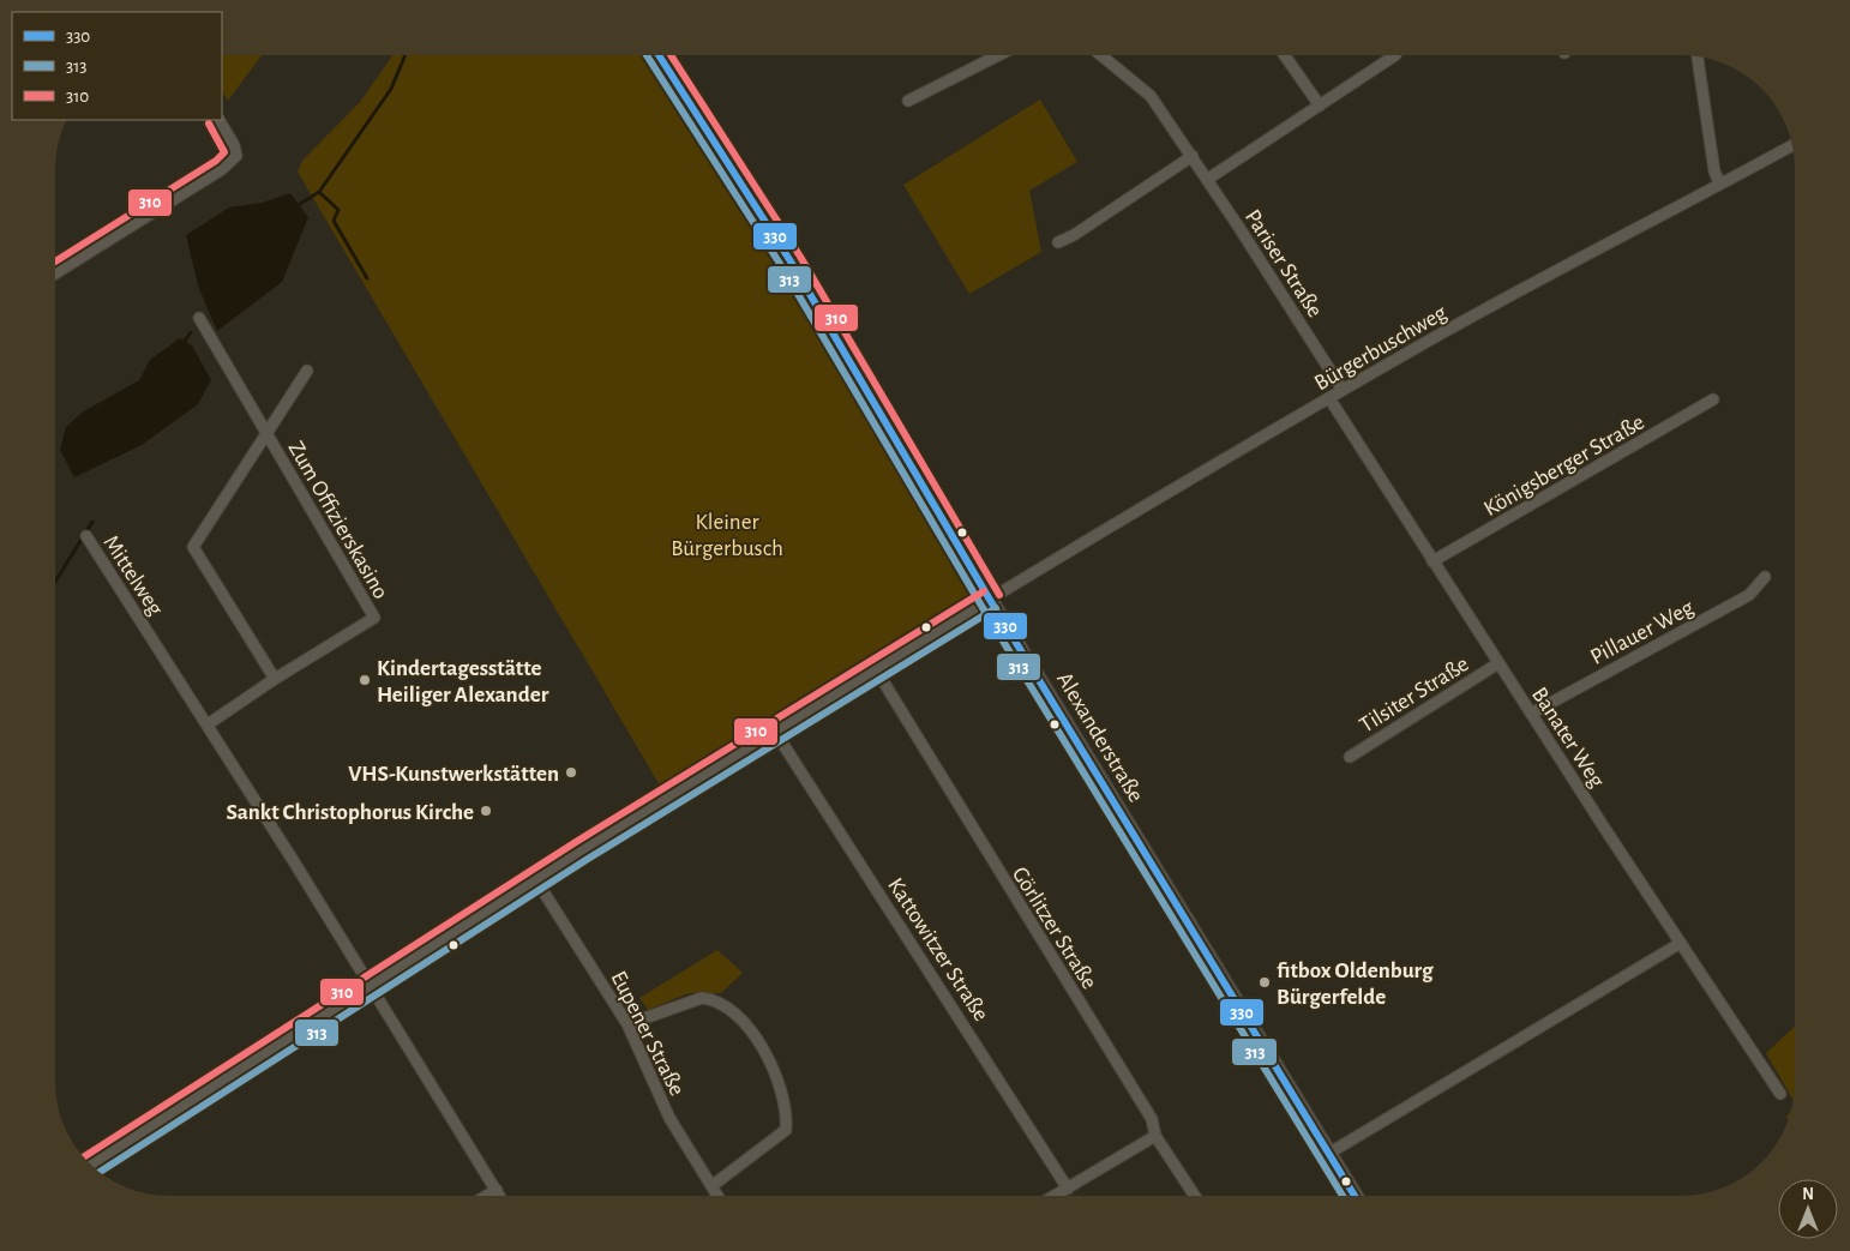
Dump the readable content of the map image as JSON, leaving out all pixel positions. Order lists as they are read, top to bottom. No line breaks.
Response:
{"streets":{"main road":["Alexanderstraße"],"street":["Pariser Straße","Bürgerbuschweg","Königsberger Straße","Zum Offizierskasino","Mittelweg","Pillauer Weg","Tilsiter Straße","Banater Weg","Görlitzer Straße","Kattowitzer Straße","Eupener Straße"]},"crossings":[["Pariser Straße","Bürgerbuschweg"],["Bürgerbuschweg","Mittelweg"],["Bürgerbuschweg","Alexanderstraße"],["Bürgerbuschweg","Banater Weg"],["Bürgerbuschweg","Görlitzer Straße"],["Bürgerbuschweg","Kattowitzer Straße"],["Bürgerbuschweg","Eupener Straße"],["Königsberger Straße","Banater Weg"],["Zum Offizierskasino","Mittelweg"],["Pillauer Weg","Banater Weg"],["Tilsiter Straße","Banater Weg"]],"parks":["Kleiner Bürgerbusch"],"places":["Kindertagesstätte Heiliger Alexander","VHS-Kunstwerkstätten","Sankt Christophorus Kirche","fitbox Oldenburg Bürgerfelde"],"lines":["transit line 330","transit line 313","transit line 310"],"legend":["330","313","310"],"north":"top"}
